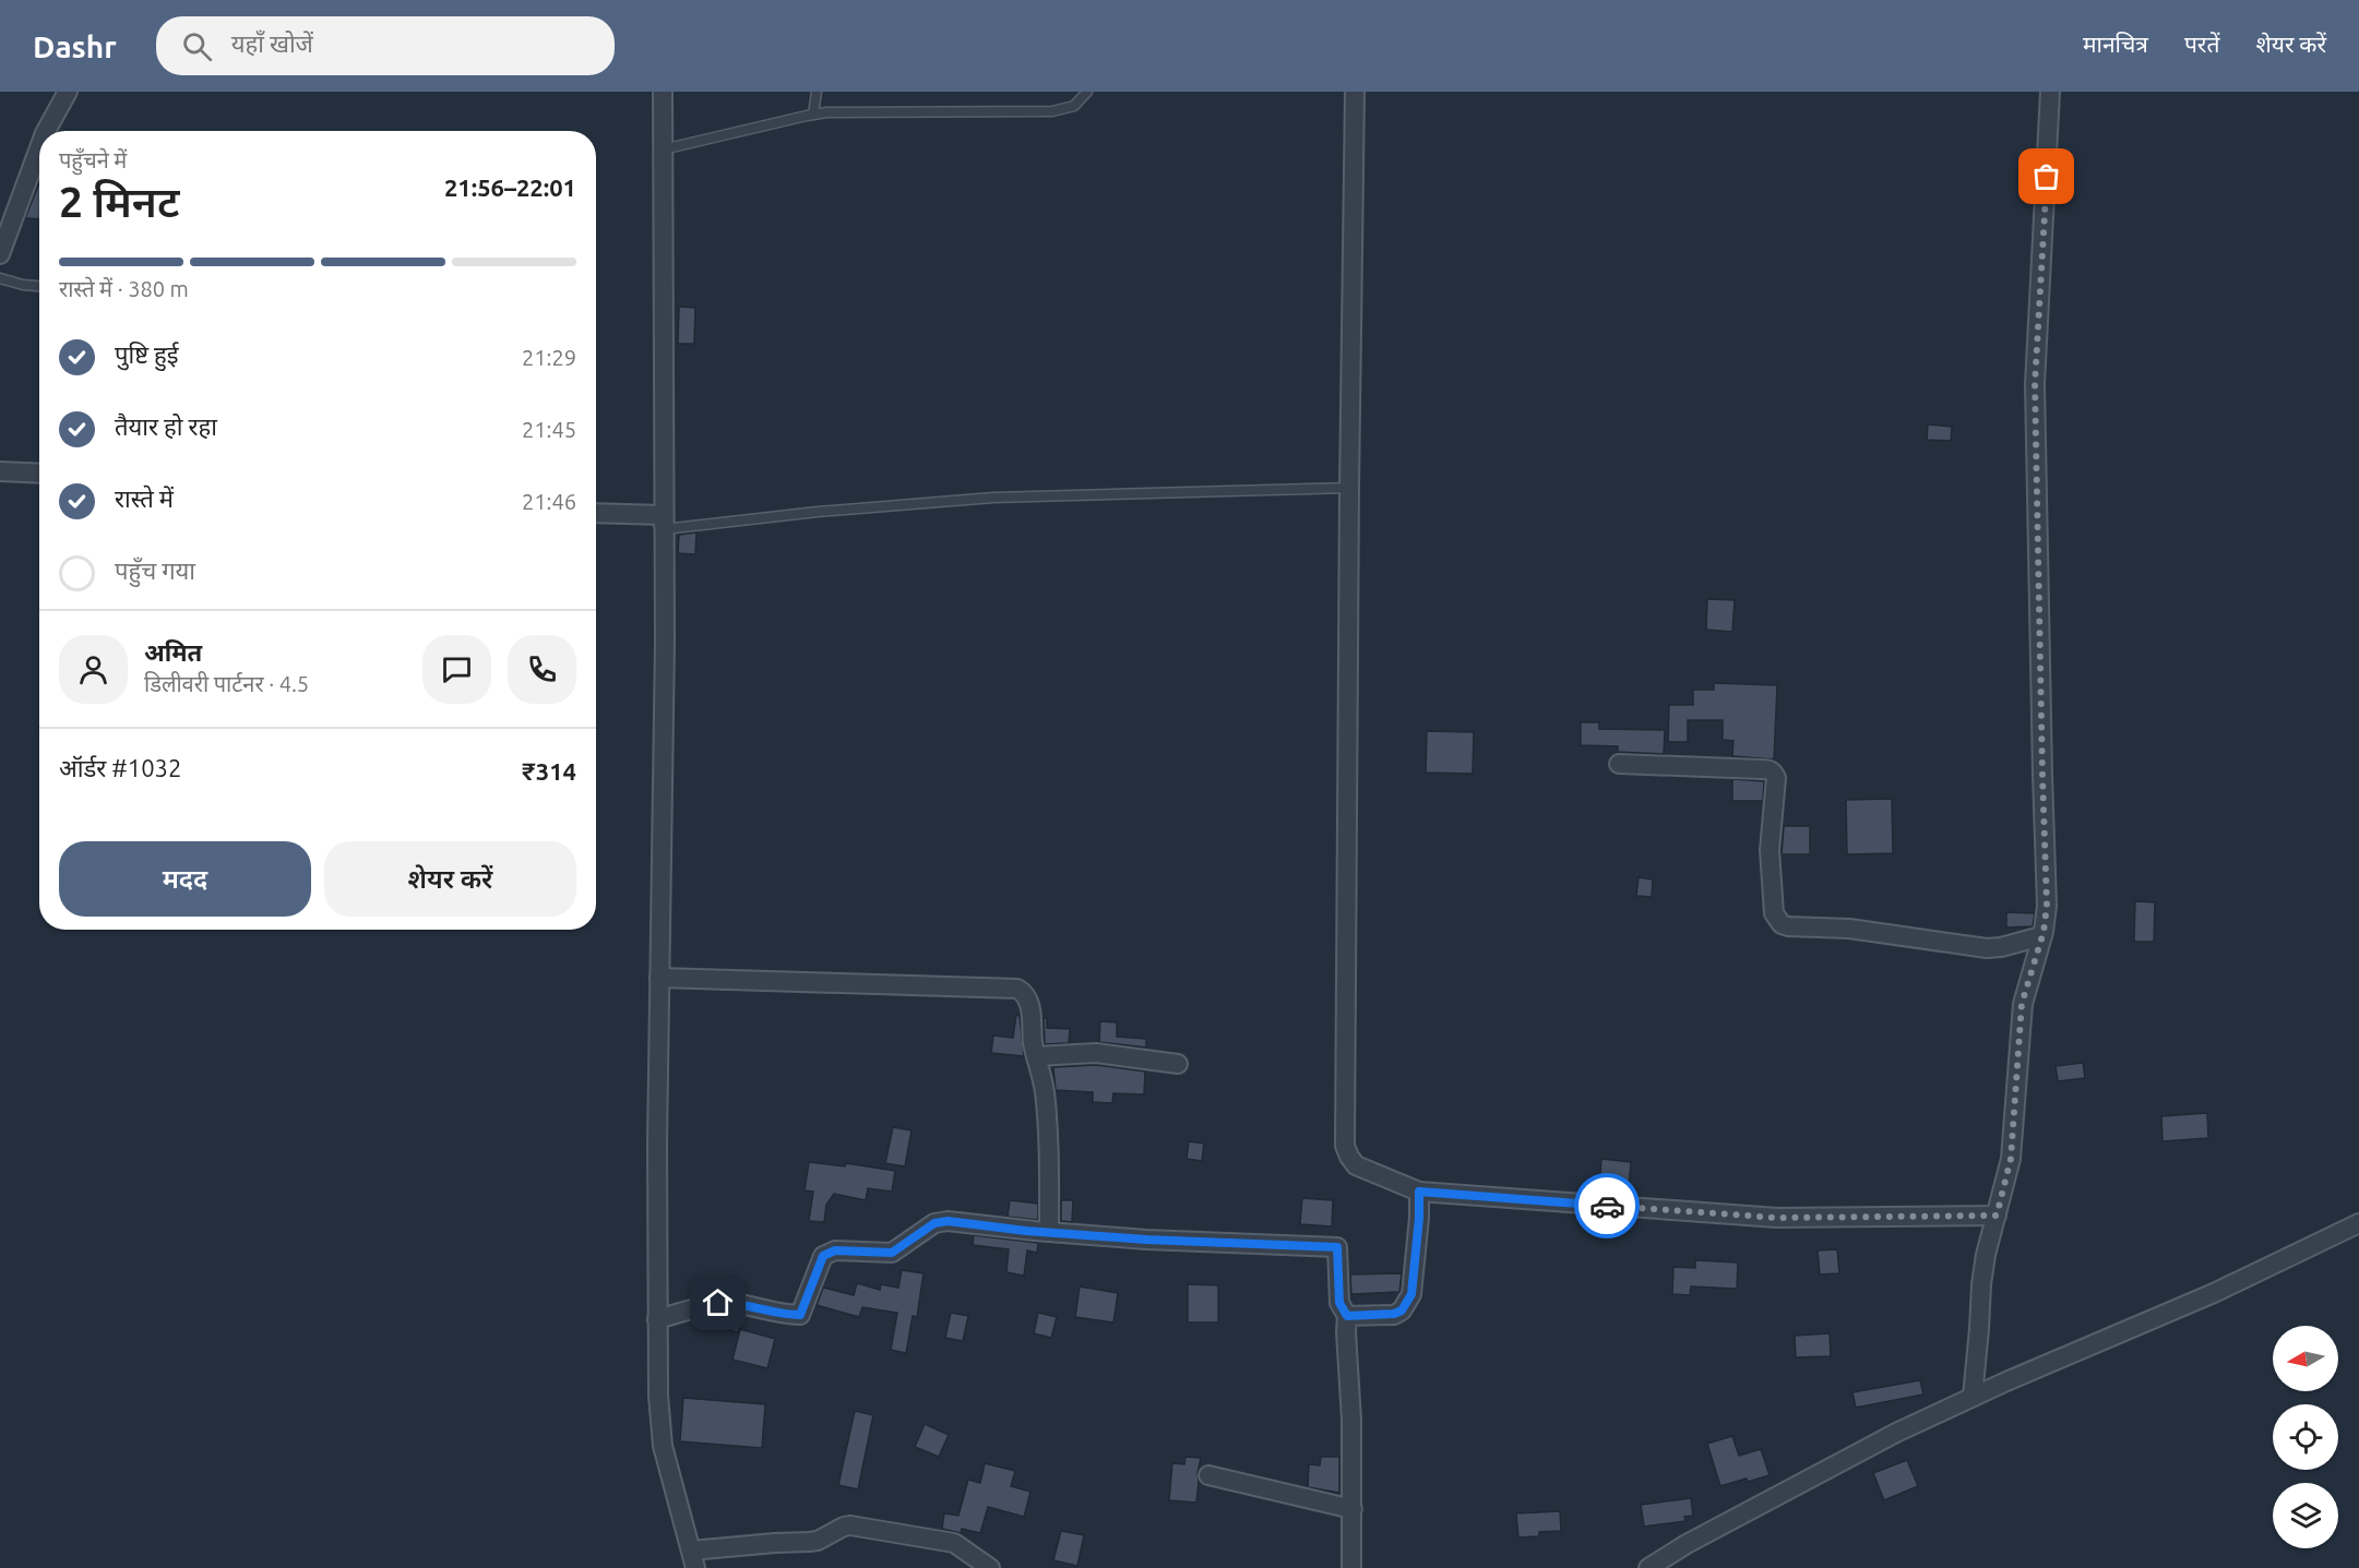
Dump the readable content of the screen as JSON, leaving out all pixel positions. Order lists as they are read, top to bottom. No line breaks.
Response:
{"north":"left","page":{"header":"Dashr","search":"यहाँ खोजें","nav":["मानचित्र","परतें","शेयर करें"],"heading":["2 मिनट","पहुँचने में","21:56–22:01"],"panel":["अमित","डिलीवरी पार्टनर · 4.5","ऑर्डर #1032","₹314"],"bar":"रास्ते में · 380 m","list":[["पुष्टि हुई","21:29"],["तैयार हो रहा","21:45"],["रास्ते में","21:46"],"पहुँच गया"],"buttons":["मदद","शेयर करें"]}}
